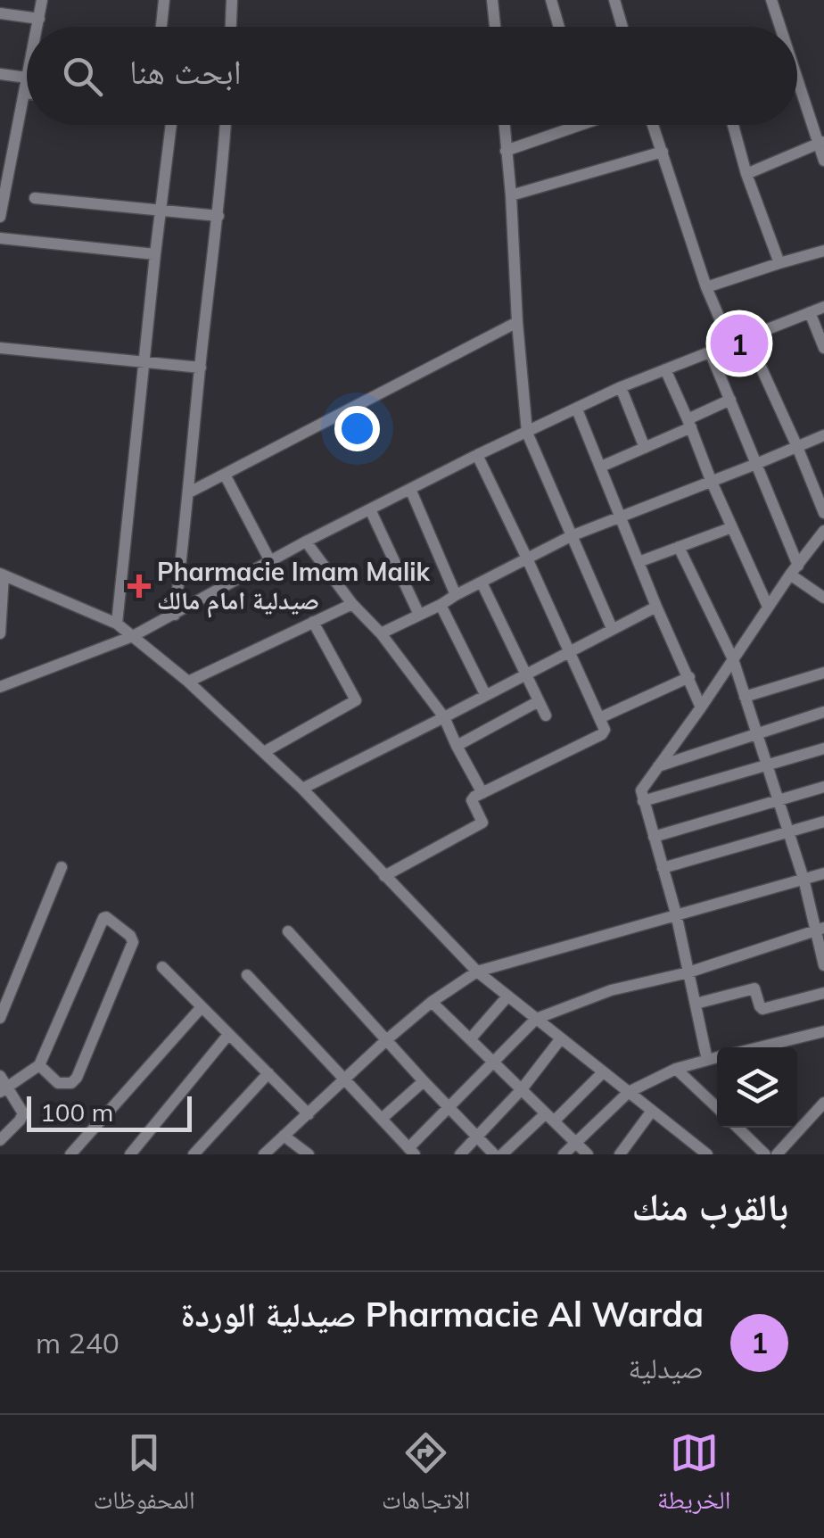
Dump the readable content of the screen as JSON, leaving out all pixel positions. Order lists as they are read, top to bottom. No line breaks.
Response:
{"places":{"health":["Pharmacie Imam Malik صيدلية امام مالك"]},"scale_bar":"100 m","page":{"search":"ابحث هنا","pins":"1","scale":"100 m","heading":"بالقرب منك","list":[{"mark":"1","name":"Pharmacie Al Warda صيدلية الوردة","note":"صيدلية","value":"240 m"}],"nav":["الخريطة","الاتجاهات","المحفوظات"]}}
